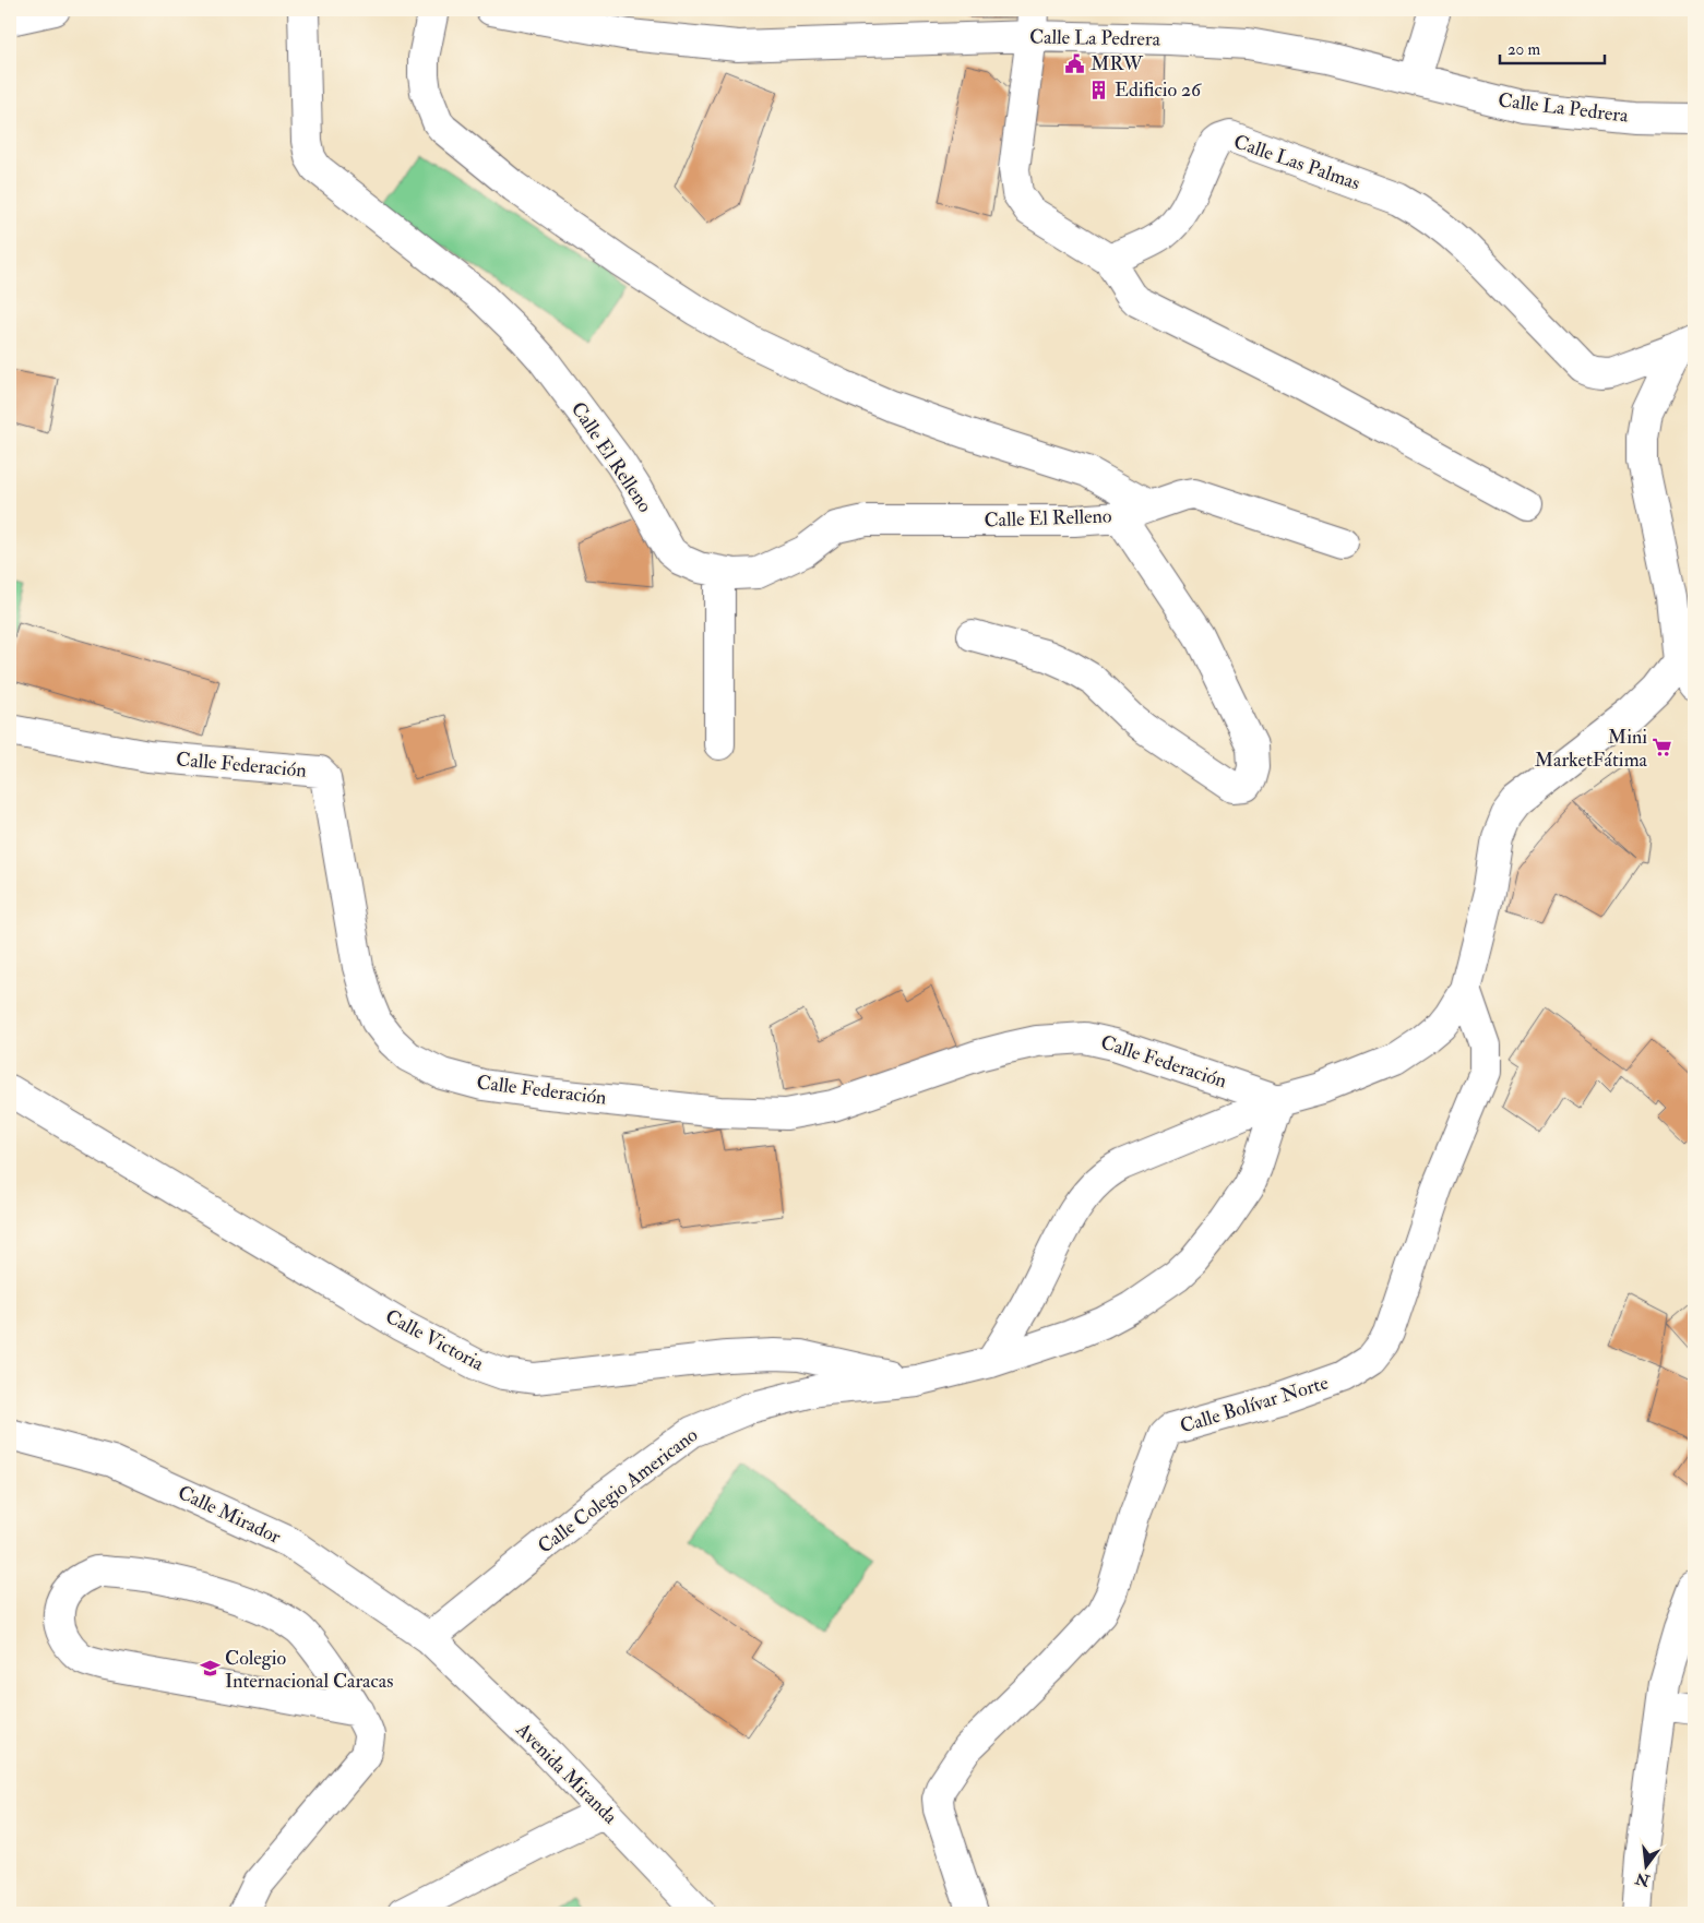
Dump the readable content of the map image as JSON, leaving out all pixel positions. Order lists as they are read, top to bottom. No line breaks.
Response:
{"streets":{"street":["Calle La Pedrera","Calle Las Palmas","Calle El Relleno","Calle Federación","Calle Victoria","Calle Bolívar Norte","Calle Colegio Americano","Calle Mirador","Avenida Miranda"]},"crossings":[["Calle Federación","Calle Colegio Americano"],["Calle Victoria","Calle Colegio Americano"],["Calle Colegio Americano","Calle Mirador"],["Calle Colegio Americano","Avenida Miranda"],["Calle Mirador","Avenida Miranda"]],"places":{"public building":["MRW"],"building":["Edificio 26"],"supermarket":["Mini MarketFátima"],"school or university":["Colegio Internacional Caracas"]},"scale_bar":"20 m","north":"bottom"}
